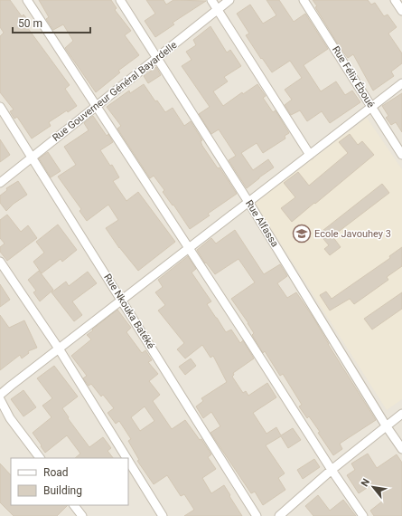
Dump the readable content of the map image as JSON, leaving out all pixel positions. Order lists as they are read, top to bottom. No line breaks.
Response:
{"streets":{"street":["Rue Félix Éboué","Rue Gouverneur Général Bayardelle","Rue Alfassa","Rue Nkouka Batéké"]},"crossings":[["Rue Gouverneur Général Bayardelle","Rue Alfassa"],["Rue Gouverneur Général Bayardelle","Rue Nkouka Batéké"]],"places":{"school or university":["Ecole Javouhey 3"]},"legend":["Road","Building"],"scale_bar":"50 m","north":"top left"}
